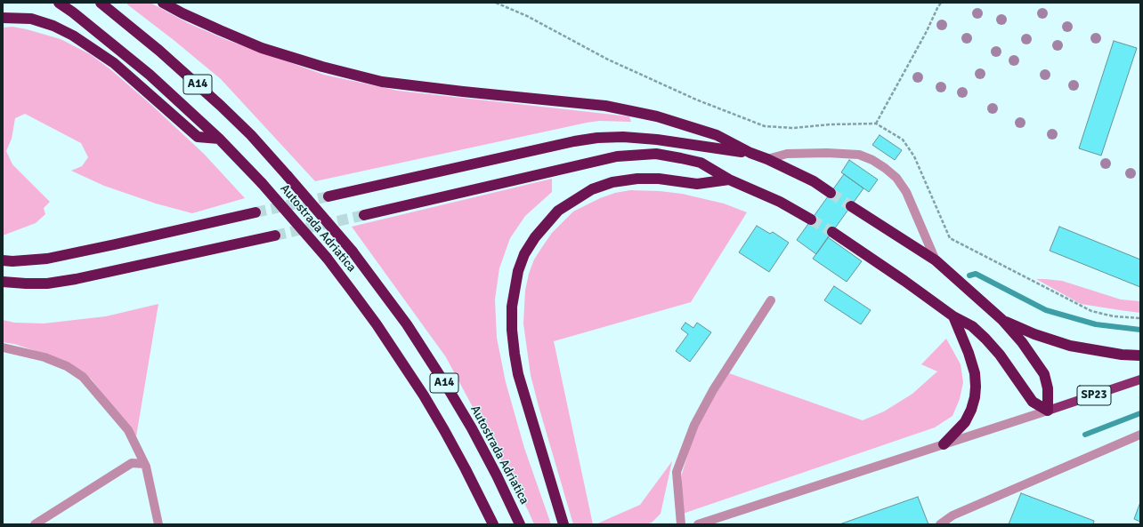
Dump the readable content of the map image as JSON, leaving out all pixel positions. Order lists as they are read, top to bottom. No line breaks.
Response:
{"streets":{"highway":["A14","Autostrada Adriatica"],"main road":["SP23"]}}
